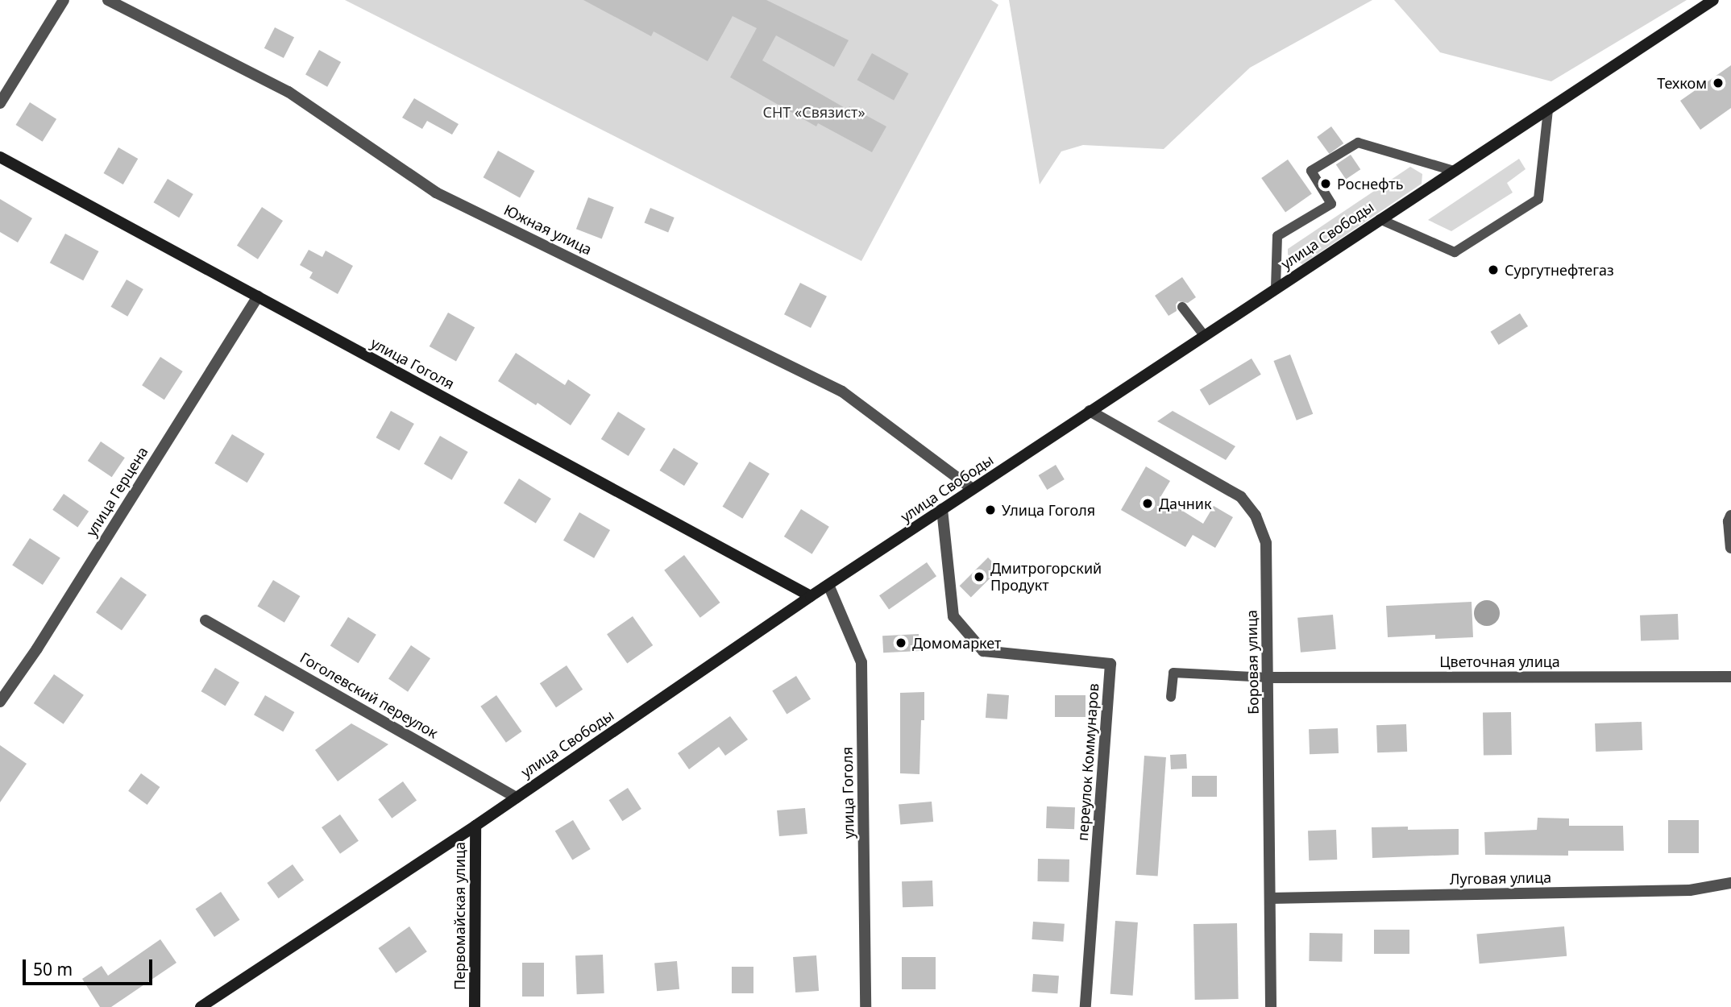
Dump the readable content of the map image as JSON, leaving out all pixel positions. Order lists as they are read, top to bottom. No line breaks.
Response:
{"streets":{"main road":["улица Свободы","улица Гоголя","Первомайская улица"],"street":["Южная улица","улица Герцена","Цветочная улица","Боровая улица","Гоголевский переулок","переулок Коммунаров","Луговая улица"]},"crossings":[["Южная улица","улица Свободы"],["улица Свободы","улица Гоголя"],["улица Свободы","Боровая улица"],["улица Свободы","Гоголевский переулок"],["улица Свободы","переулок Коммунаров"],["улица Свободы","Первомайская улица"],["улица Гоголя","улица Герцена"],["Цветочная улица","Боровая улица"],["Боровая улица","Луговая улица"]],"parks":["СНТ «Связист»"],"places":["Техком","Роснефть","Сургутнефтегаз","Дачник","Улица Гоголя","Дмитрогорский Продукт","Домомаркет"],"scale_bar":"50 m"}
